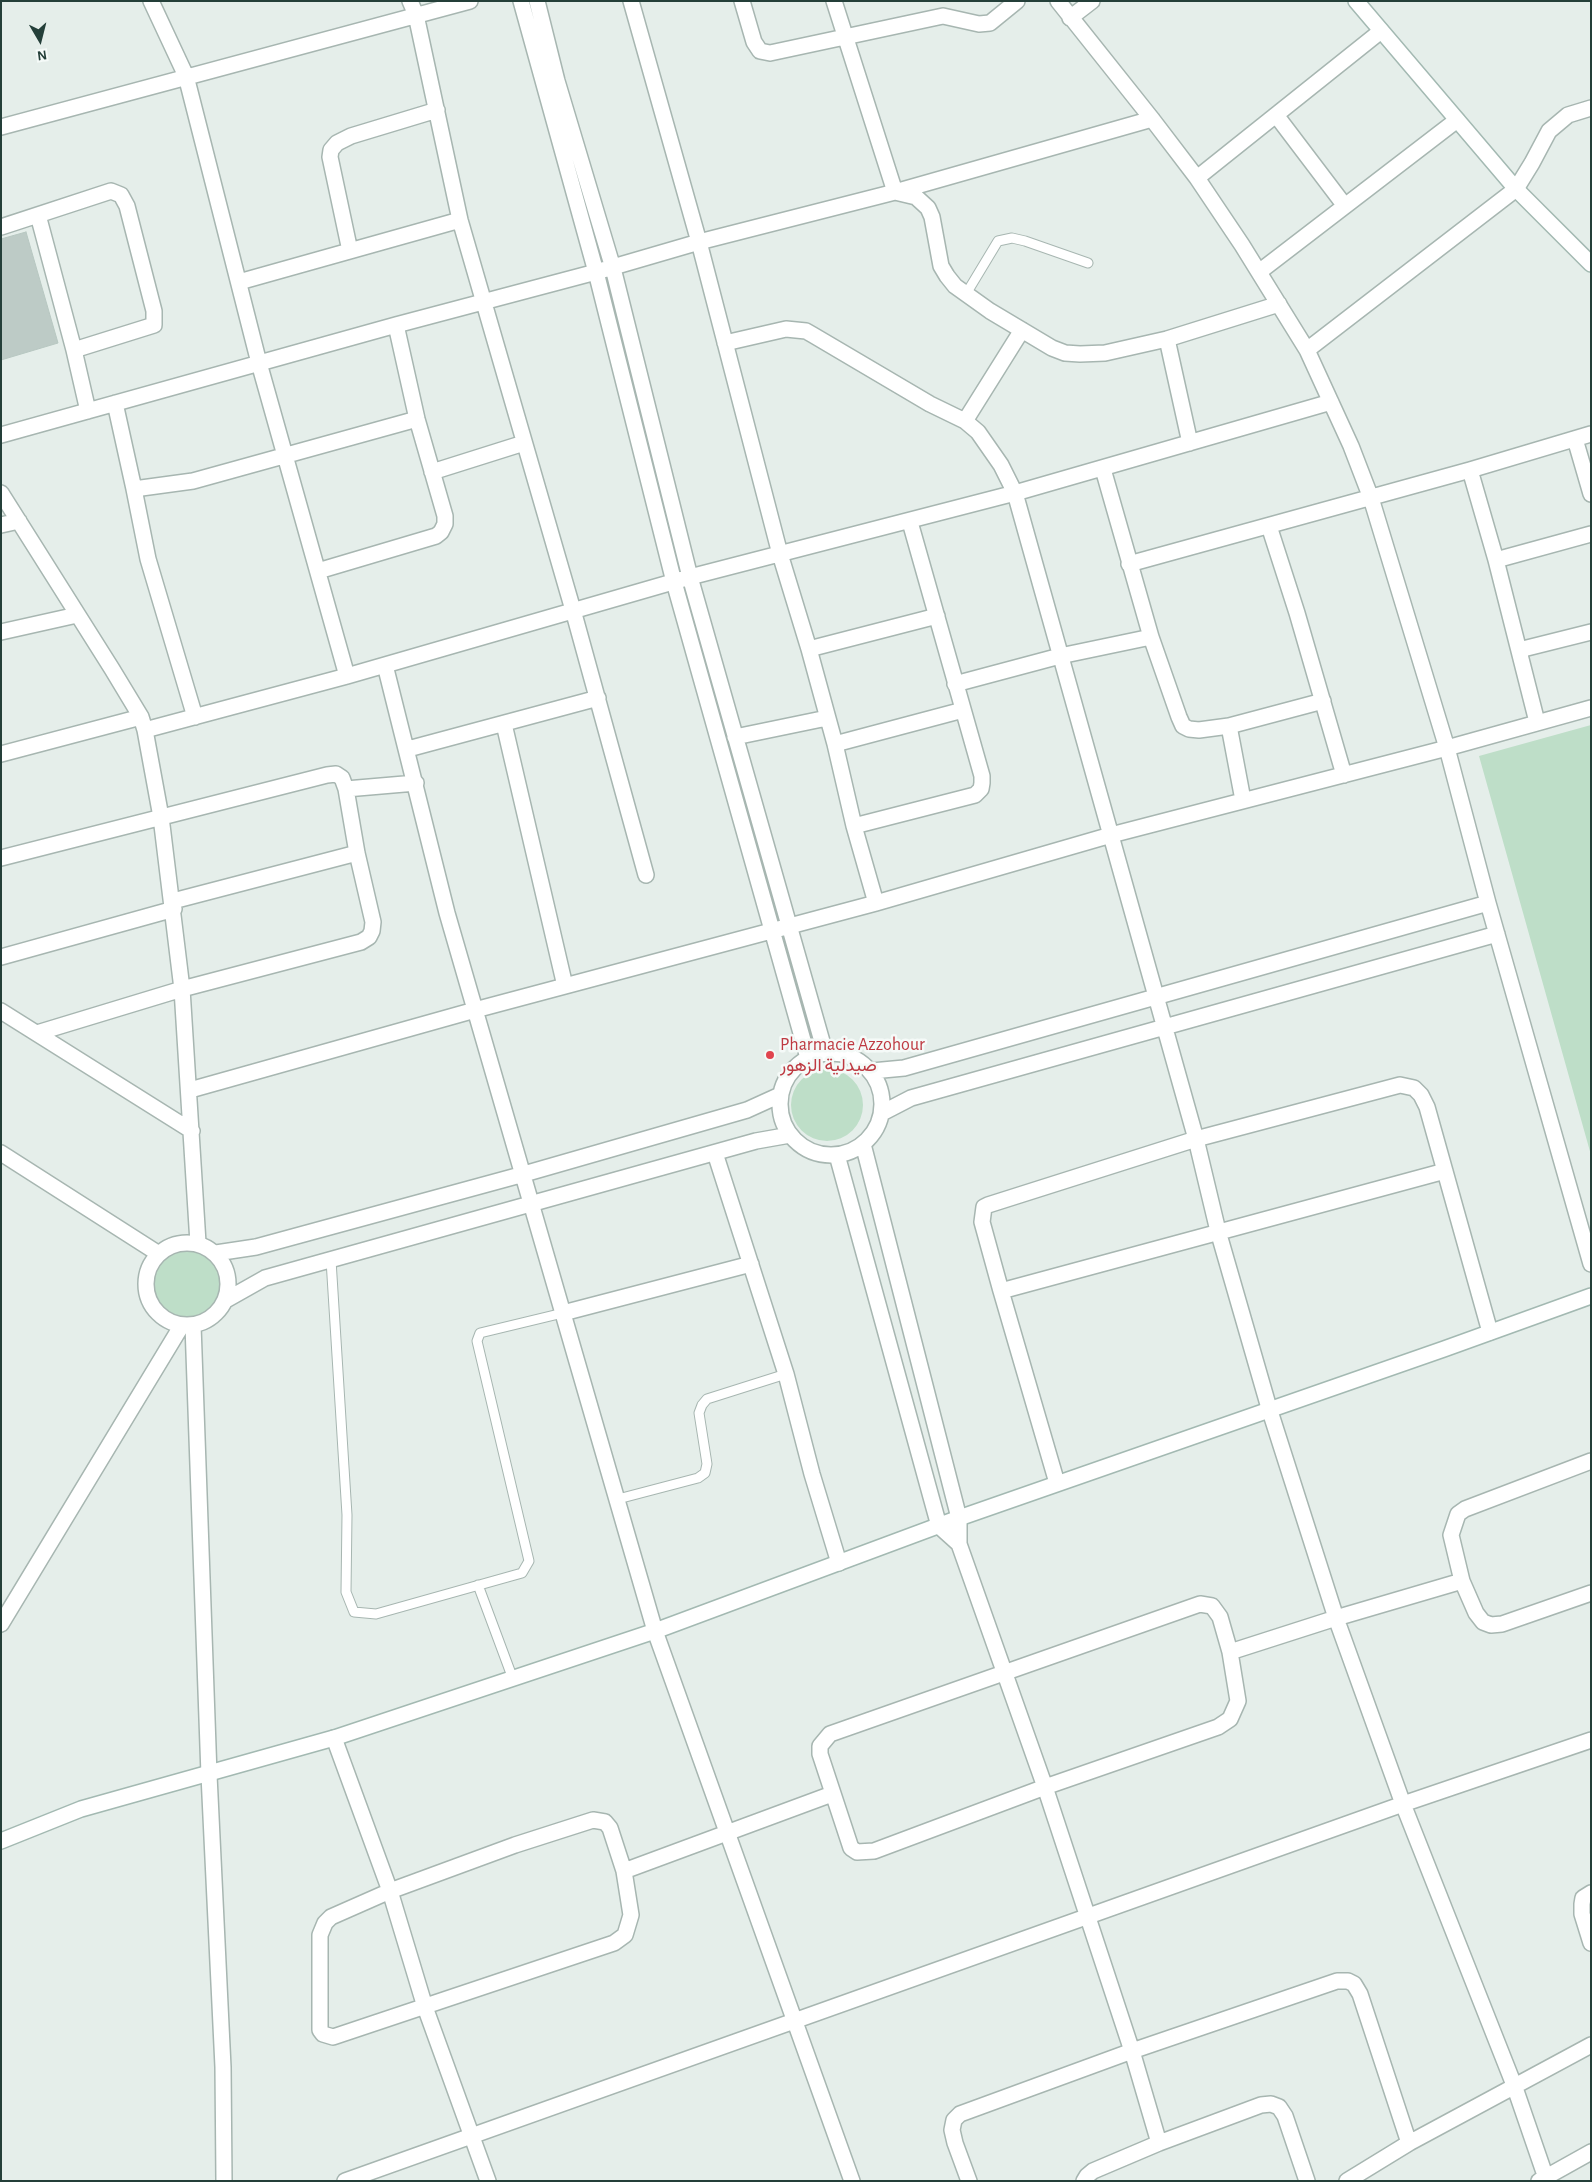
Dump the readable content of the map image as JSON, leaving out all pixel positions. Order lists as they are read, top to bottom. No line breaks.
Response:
{"places":["Pharmacie Azzohour صيدلية الزهور"],"north":"bottom"}
